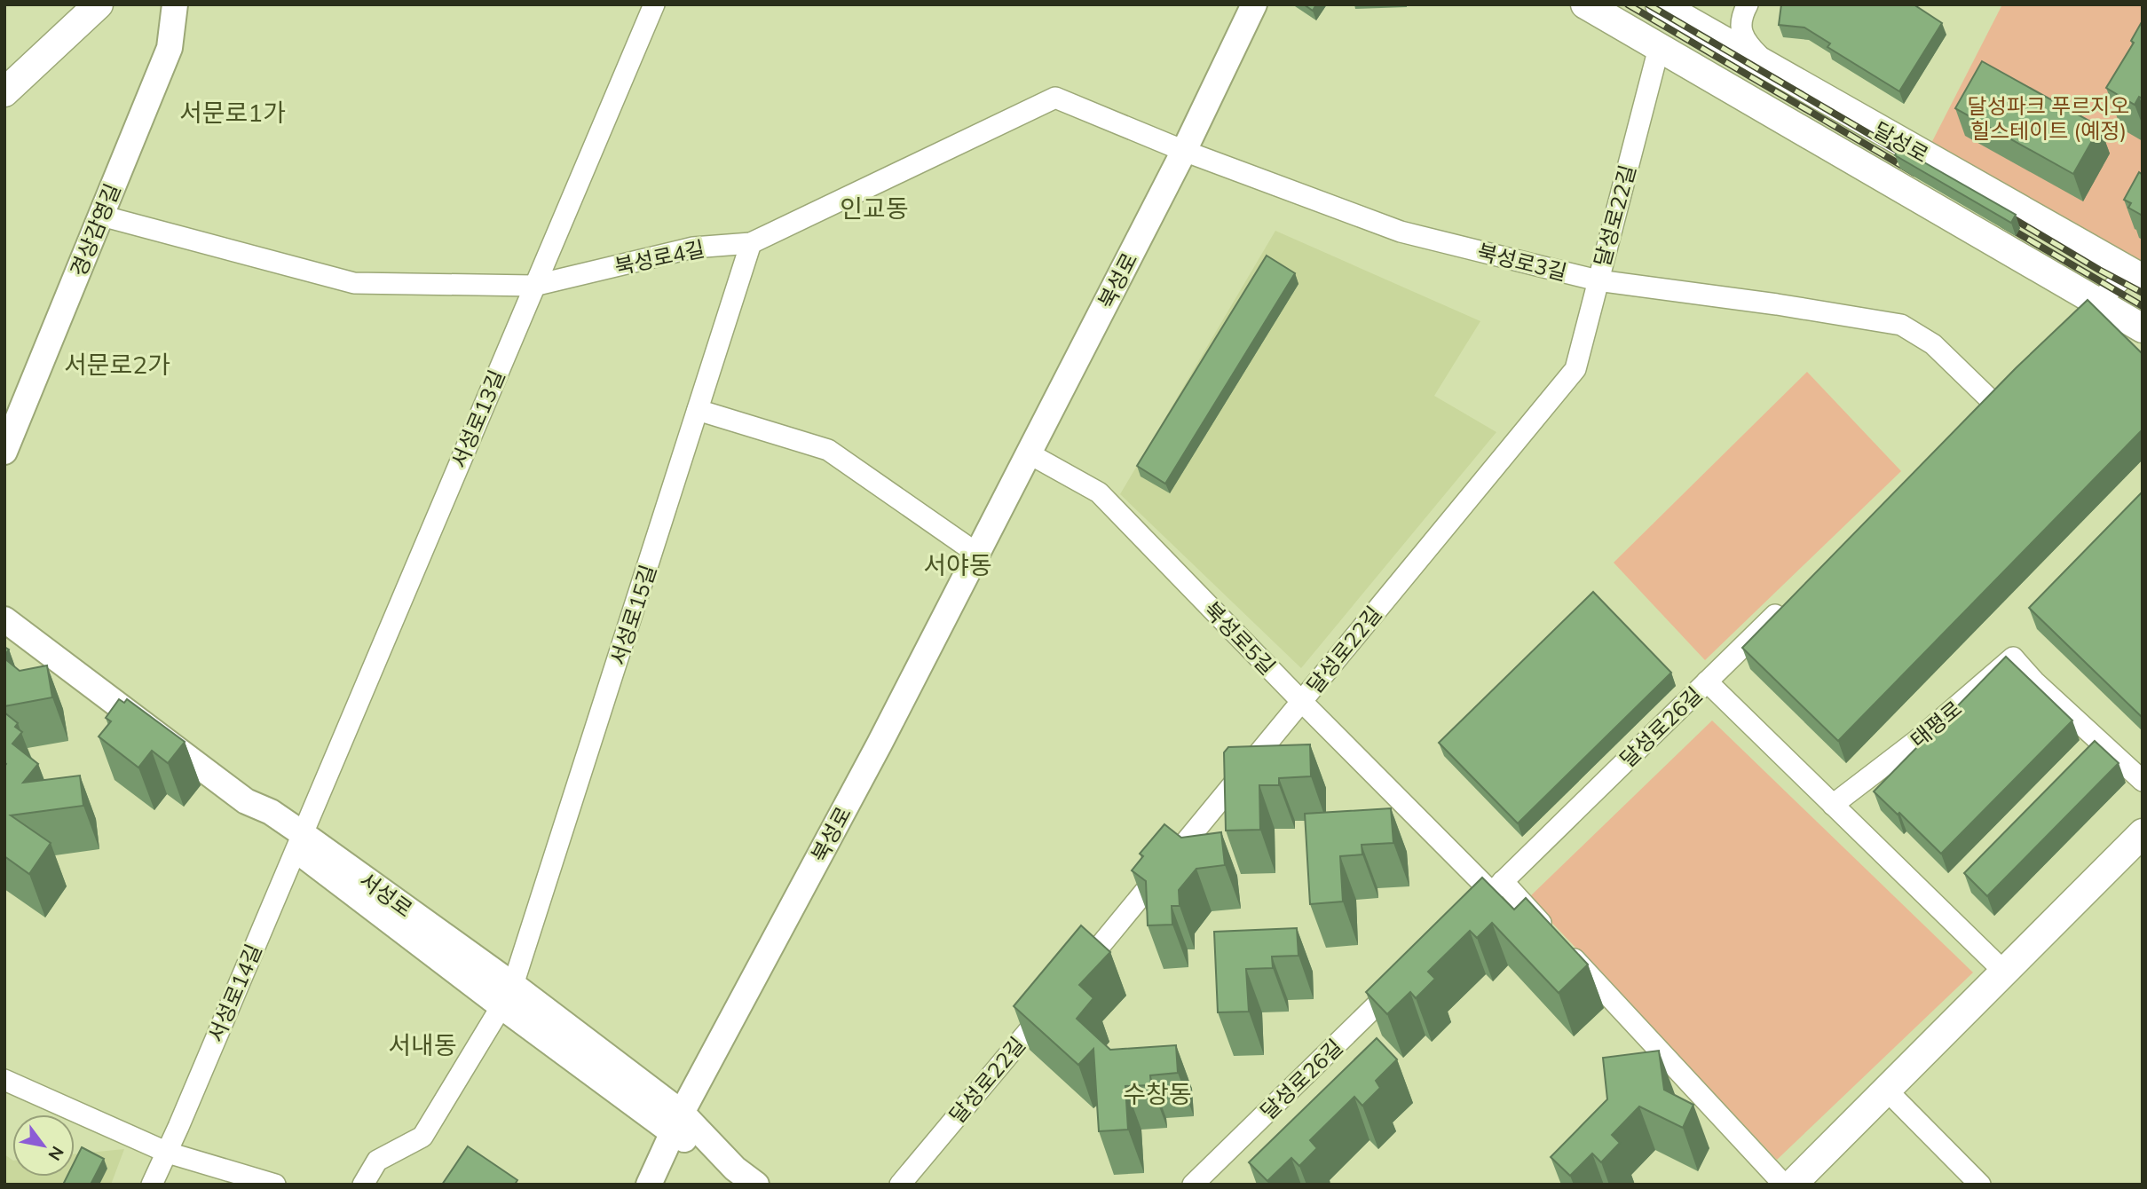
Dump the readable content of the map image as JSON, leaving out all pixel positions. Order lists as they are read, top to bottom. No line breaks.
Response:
{"streets":{"main road":["달성로"],"street":["달성로22길","경상감영길","북성로4길","북성로3길","북성로","서성로13길","서성로15길","북성로5길","태평로","달성로26길","서성로","서성로14길"]},"crossings":[["달성로22길","북성로3길"],["달성로22길","북성로5길"],["경상감영길","북성로4길"],["북성로4길","북성로3길"],["북성로4길","북성로"],["북성로4길","서성로13길"],["북성로4길","서성로15길"],["북성로3길","북성로"],["북성로","북성로5길"],["북성로","서성로"],["서성로13길","서성로"],["서성로13길","서성로14길"],["서성로15길","서성로"],["북성로5길","달성로26길"],["서성로","서성로14길"]],"districts":["서문로1가","인교동","서문로2가","서야동","서내동","수창동"],"parks":["달성파크 푸르지오 힐스테이트 (예정)"],"north":"bottom right"}
